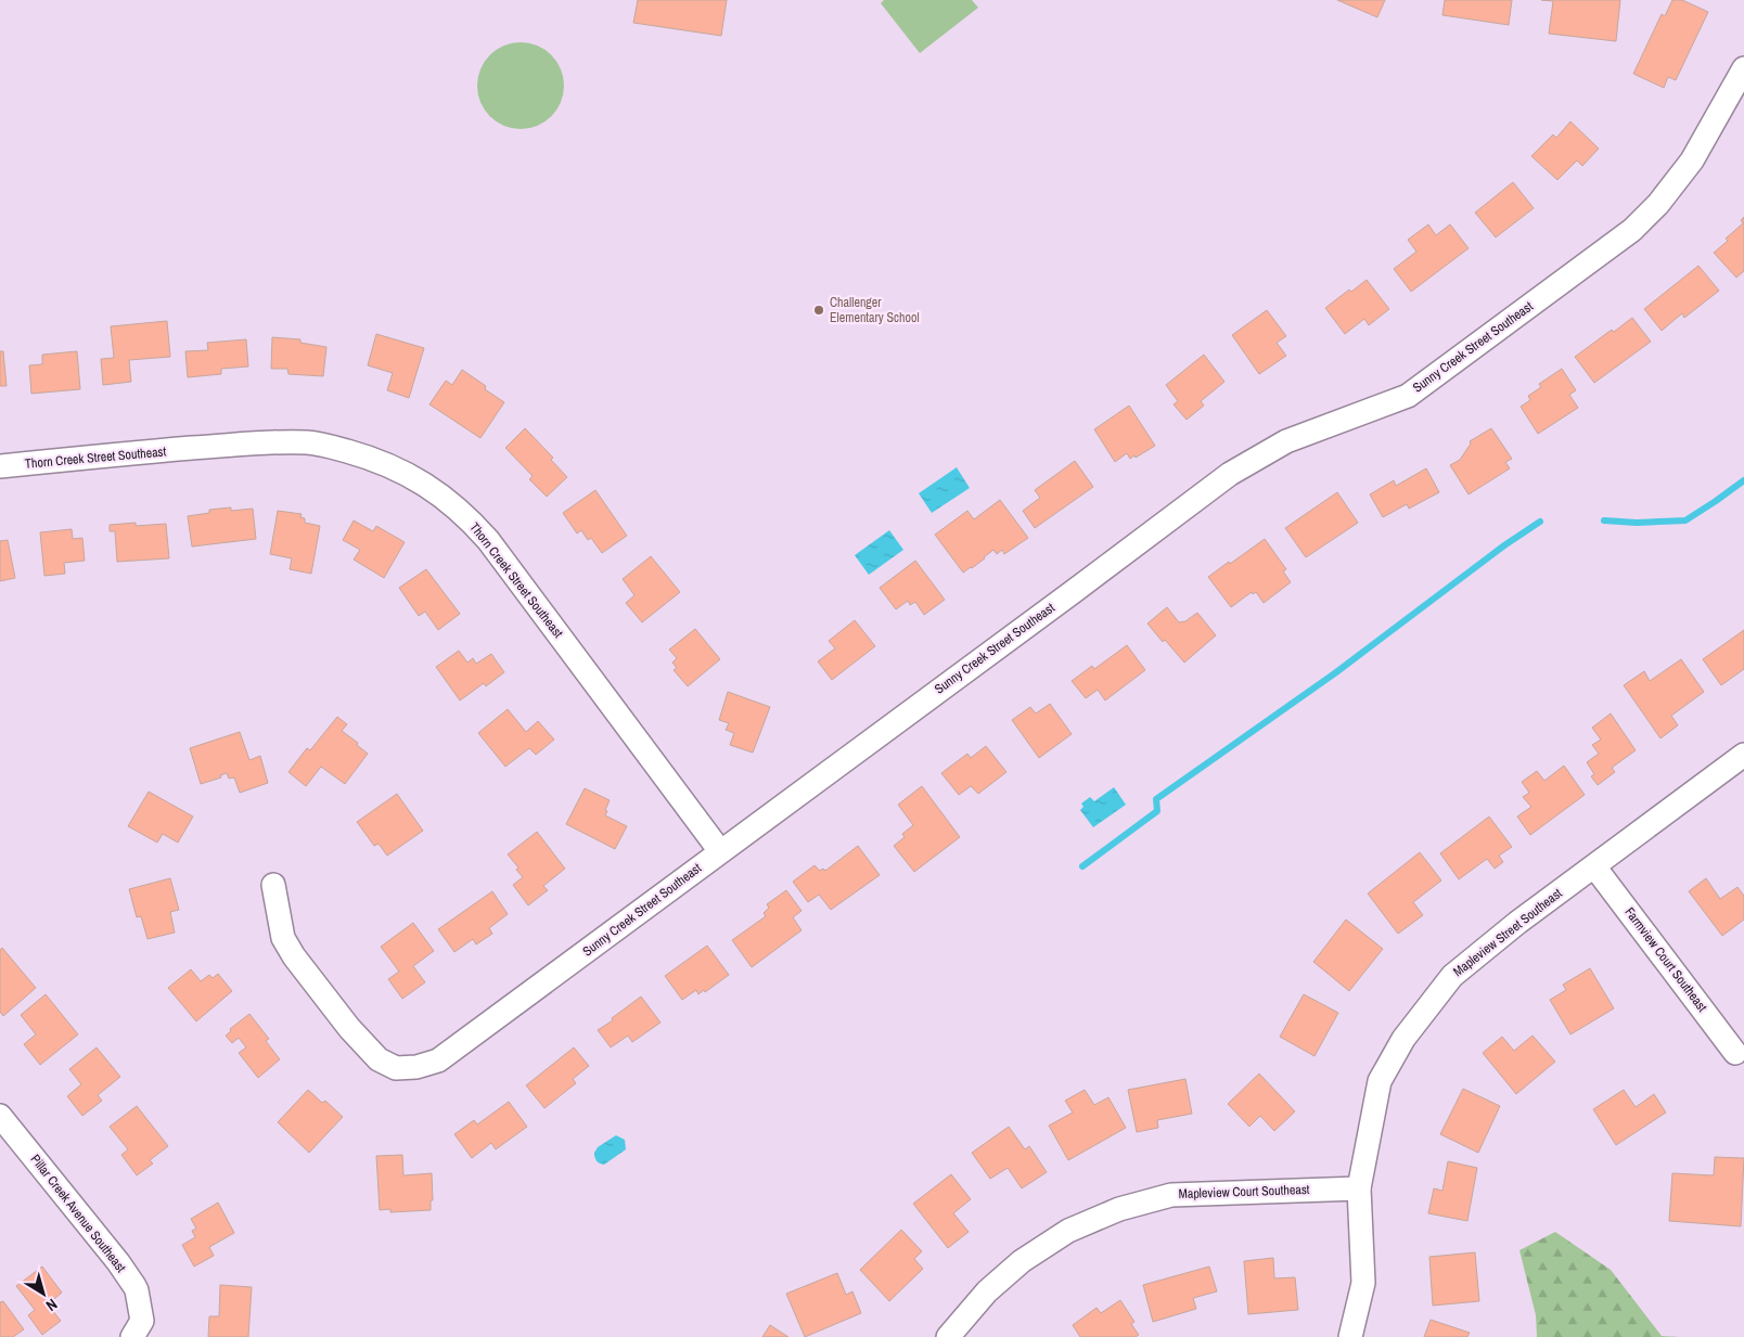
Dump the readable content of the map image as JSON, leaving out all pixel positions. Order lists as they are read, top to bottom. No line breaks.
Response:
{"streets":{"street":["Sunny Creek Street Southeast","Thorn Creek Street Southeast","Mapleview Street Southeast","Farmview Court Southeast","Mapleview Court Southeast","Pillar Creek Avenue Southeast"]},"crossings":[["Sunny Creek Street Southeast","Thorn Creek Street Southeast"],["Mapleview Street Southeast","Farmview Court Southeast"],["Mapleview Street Southeast","Mapleview Court Southeast"]],"places":["Challenger Elementary School"],"north":"bottom right"}
